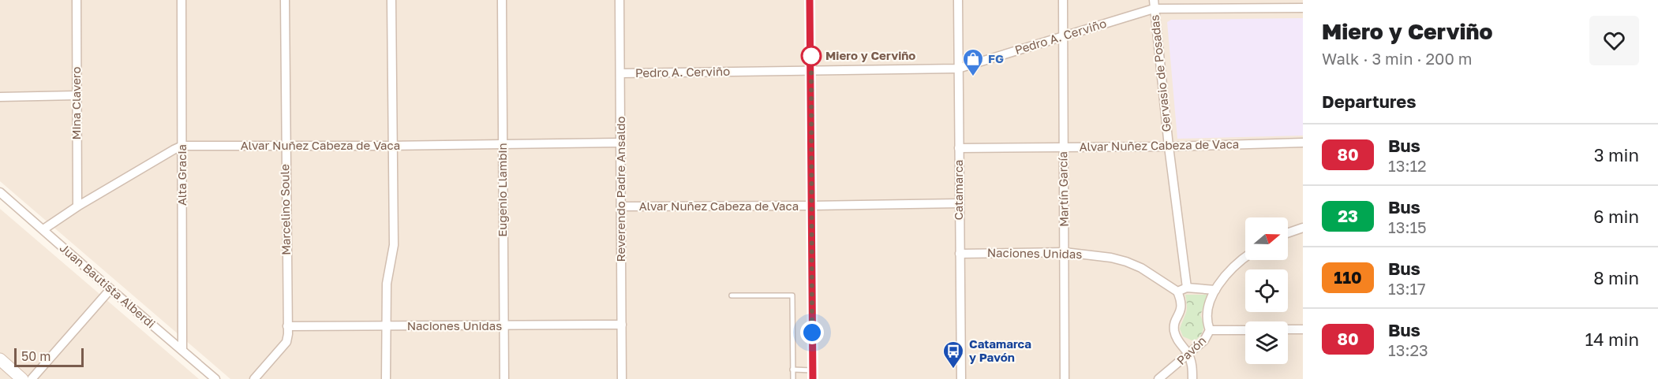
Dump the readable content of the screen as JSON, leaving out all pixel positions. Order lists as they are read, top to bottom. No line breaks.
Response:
{"streets":{"street":["Pedro A. Cerviño","Gervasio de Posadas","Mina Clavero","Alvar Nuñez Cabeza de Vaca","Alta Gracia","Reverendo Padre Ansaldo","Martín García","Eugenio Llambin","Catamarca","Marcelino Soule","Naciones Unidas","Juan Bautista Alberdi","Pavón"]},"crossings":[["Pedro A. Cerviño","Gervasio de Posadas"],["Pedro A. Cerviño","Reverendo Padre Ansaldo"],["Pedro A. Cerviño","Martín García"],["Pedro A. Cerviño","Catamarca"],["Gervasio de Posadas","Alvar Nuñez Cabeza de Vaca"],["Mina Clavero","Alvar Nuñez Cabeza de Vaca"],["Alvar Nuñez Cabeza de Vaca","Alta Gracia"],["Alvar Nuñez Cabeza de Vaca","Reverendo Padre Ansaldo"],["Alvar Nuñez Cabeza de Vaca","Martín García"],["Alvar Nuñez Cabeza de Vaca","Eugenio Llambin"],["Alvar Nuñez Cabeza de Vaca","Catamarca"],["Alvar Nuñez Cabeza de Vaca","Marcelino Soule"],["Alvar Nuñez Cabeza de Vaca","Juan Bautista Alberdi"],["Alta Gracia","Juan Bautista Alberdi"],["Reverendo Padre Ansaldo","Naciones Unidas"],["Martín García","Naciones Unidas"],["Eugenio Llambin","Naciones Unidas"],["Catamarca","Naciones Unidas"],["Marcelino Soule","Naciones Unidas"]],"places":{"other":["Miero y Cerviño"],"shop":["FG"],"bus stop":["Catamarca y Pavón"]},"lines":["bus line 80"],"scale_bar":"50 m","north":"right","page":{"heading":[["Miero y Cerviño","Walk · 3 min · 200 m"],"Departures"],"list":[{"mark":"80","name":"Bus","note":"13:12","value":"3 min"},{"mark":"23","name":"Bus","note":"13:15","value":"6 min"},{"mark":"110","name":"Bus","note":"13:17","value":"8 min"},{"mark":"80","name":"Bus","note":"13:23","value":"14 min"}],"scale":"50 m"}}
